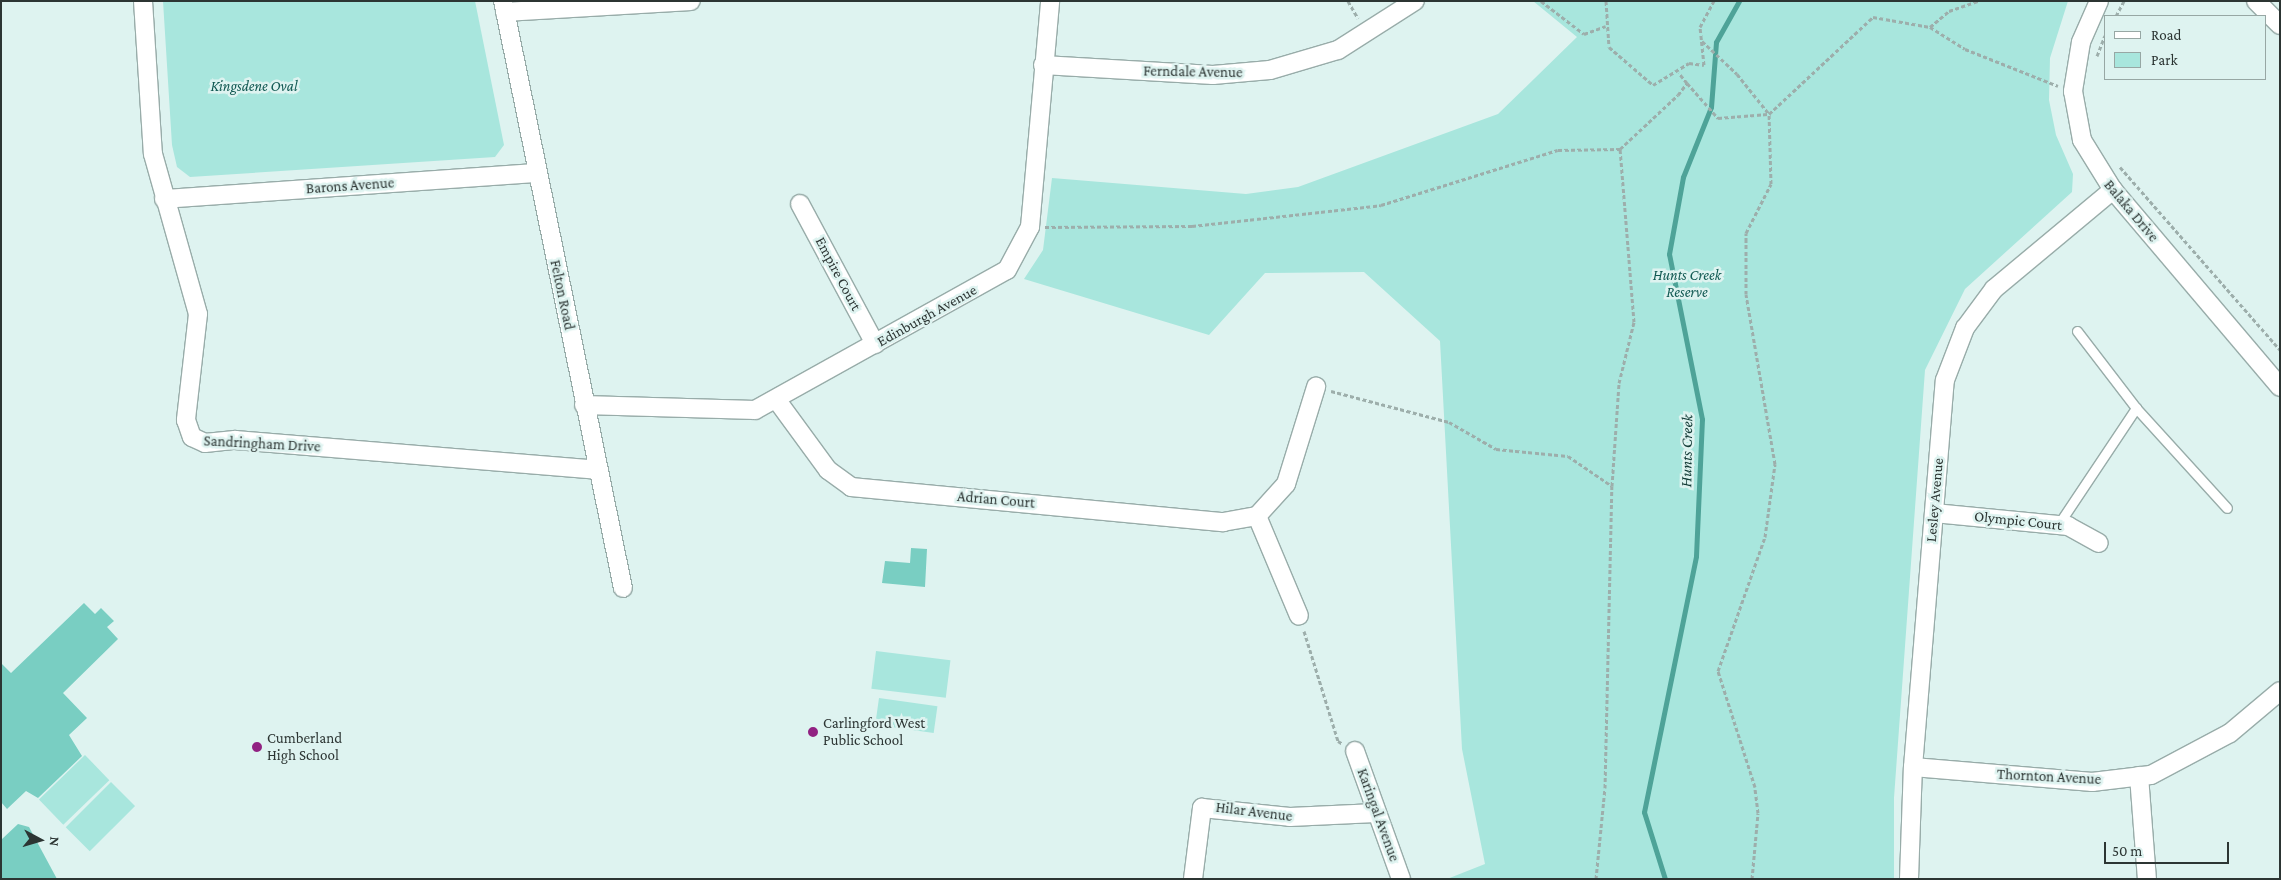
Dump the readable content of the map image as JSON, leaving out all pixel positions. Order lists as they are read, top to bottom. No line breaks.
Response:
{"streets":{"street":["Ferndale Avenue","Barons Avenue","Balaka Drive","Empire Court","Felton Road","Edinburgh Avenue","Sandringham Drive","Adrian Court","Lesley Avenue","Olympic Court","Thornton Avenue","Hilar Avenue","Karingal Avenue"]},"crossings":[["Ferndale Avenue","Edinburgh Avenue"],["Barons Avenue","Felton Road"],["Barons Avenue","Sandringham Drive"],["Balaka Drive","Lesley Avenue"],["Empire Court","Edinburgh Avenue"],["Felton Road","Edinburgh Avenue"],["Felton Road","Sandringham Drive"],["Edinburgh Avenue","Adrian Court"],["Lesley Avenue","Olympic Court"],["Lesley Avenue","Thornton Avenue"],["Hilar Avenue","Karingal Avenue"]],"water":["Hunts Creek"],"parks":["Kingsdene Oval","Hunts Creek Reserve"],"places":["Carlingford West Public School","Cumberland High School"],"legend":["Road","Park"],"scale_bar":"50 m","north":"right"}
